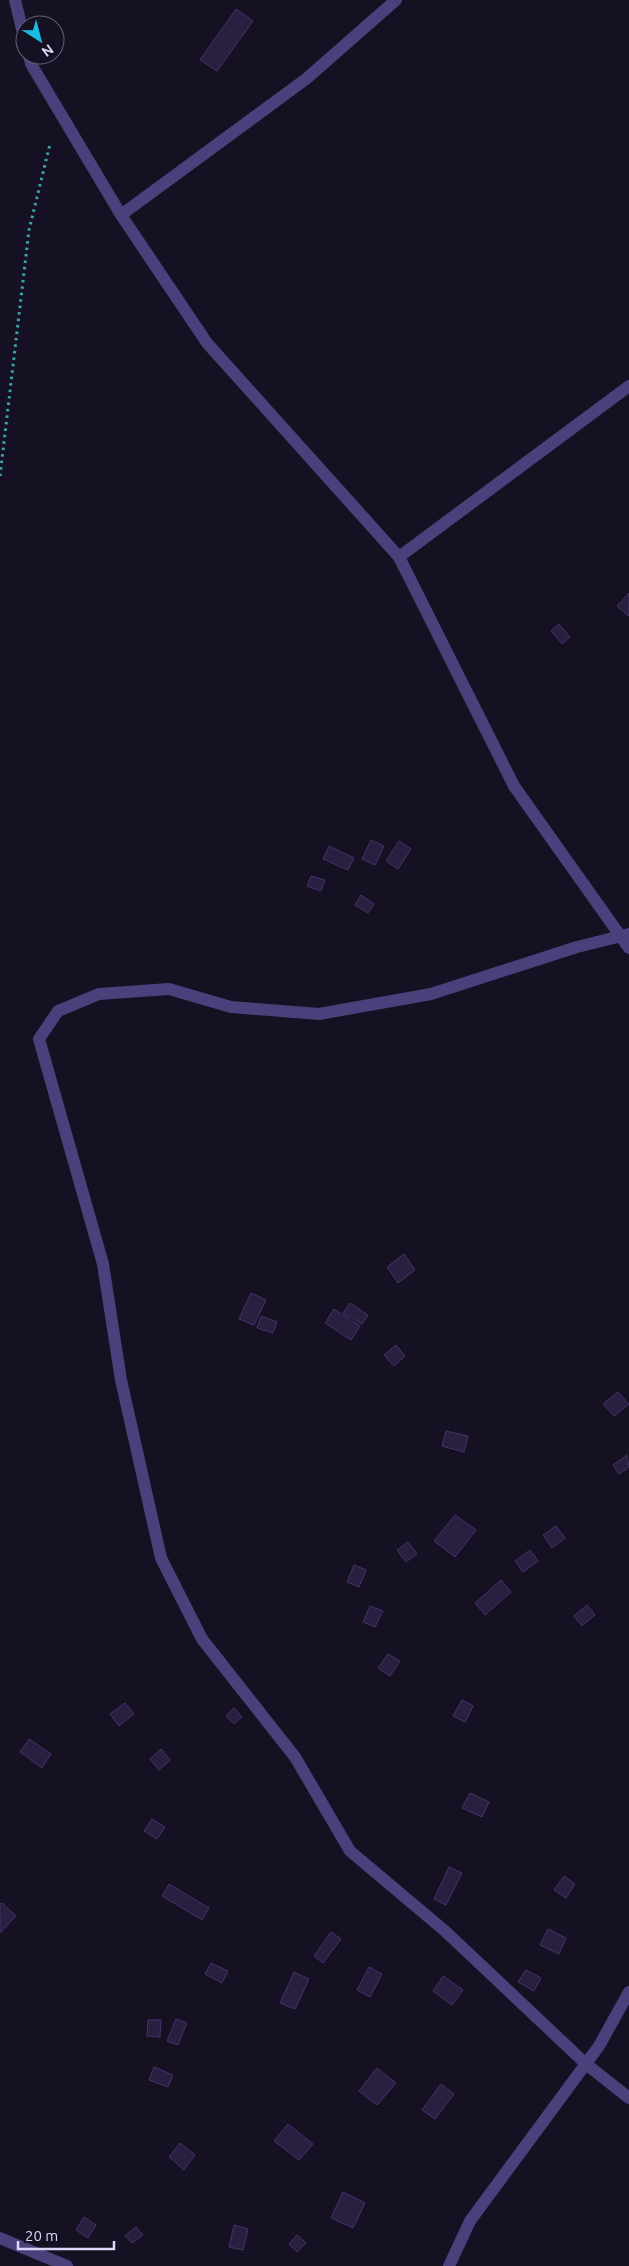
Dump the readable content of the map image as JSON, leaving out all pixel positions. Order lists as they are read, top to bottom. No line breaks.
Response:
{"scale_bar":"20 m","north":"bottom right"}
